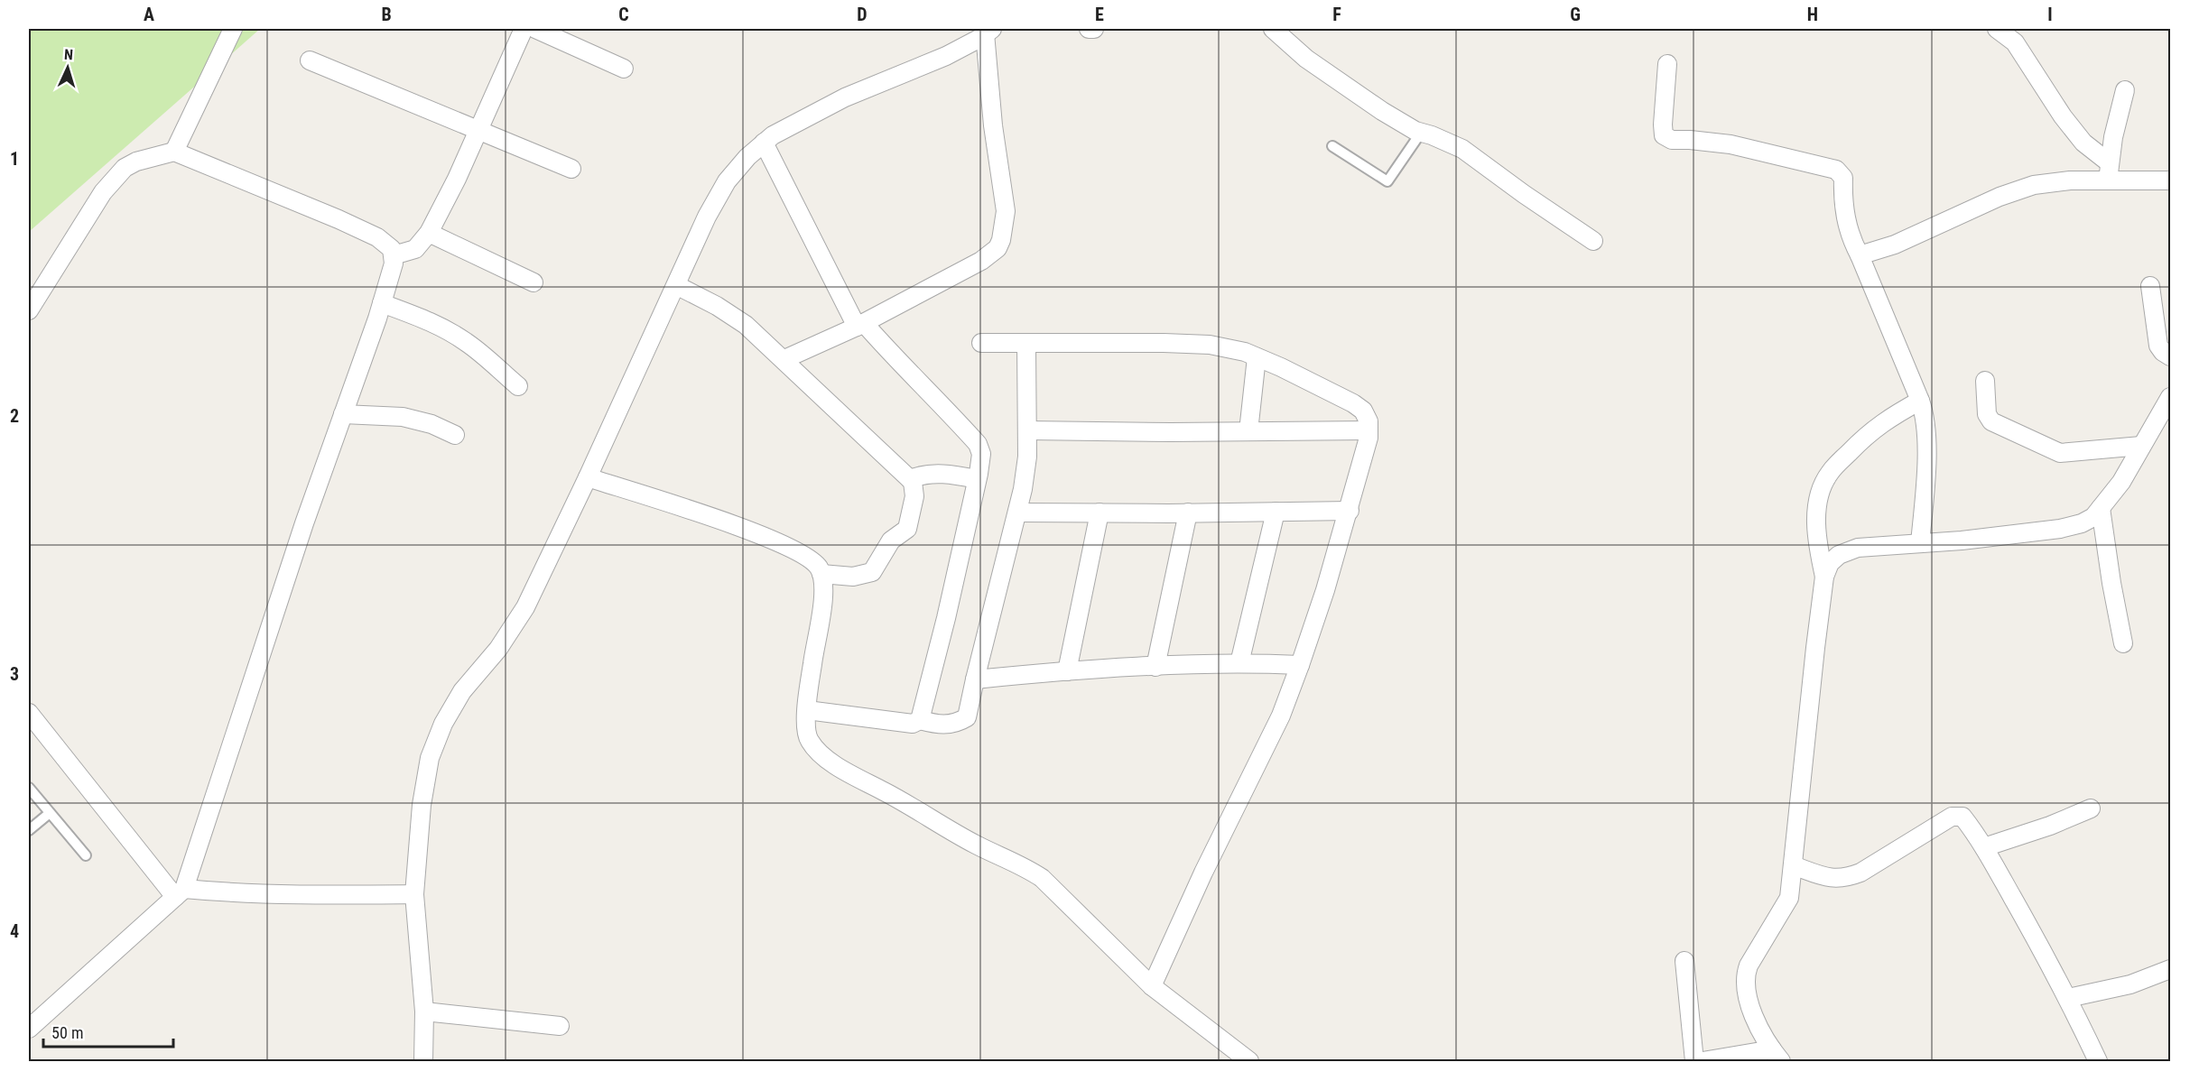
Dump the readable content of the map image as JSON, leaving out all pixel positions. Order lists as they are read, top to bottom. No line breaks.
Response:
{"scale_bar":"50 m","north":"top","grid":{"columns":["A","B","C","D","E","F","G","H","I"],"rows":["1","2","3","4"]}}
